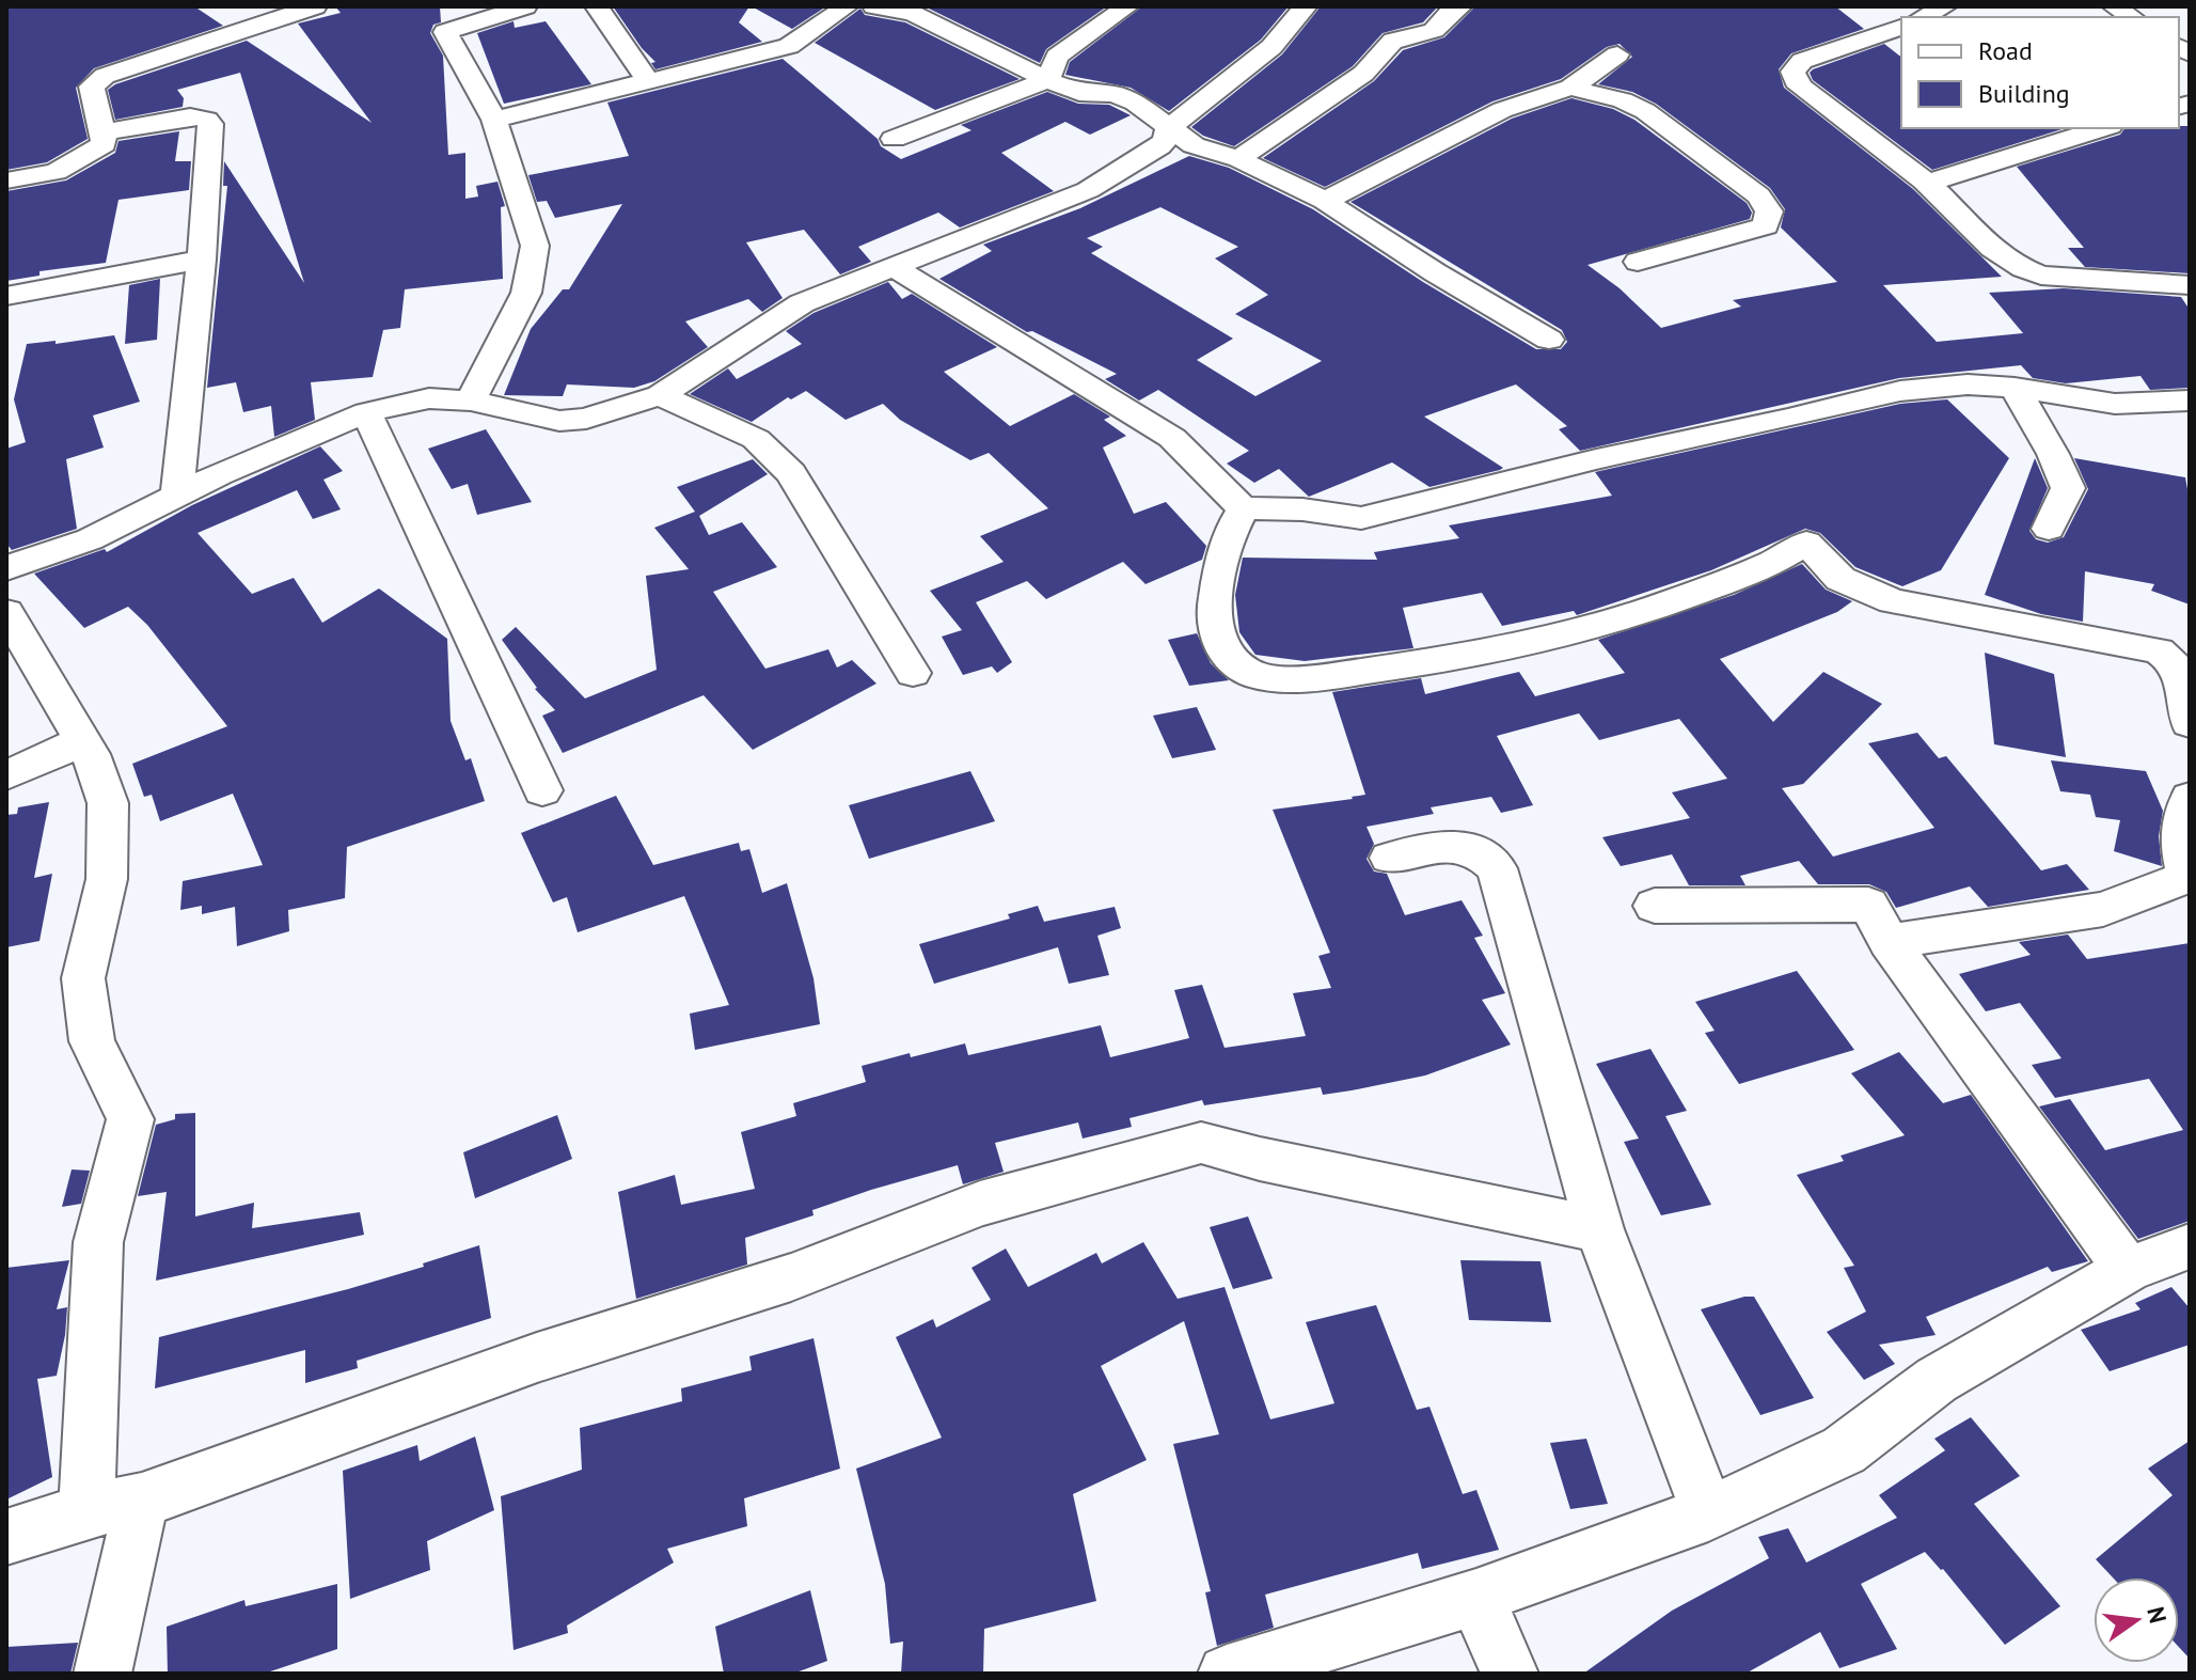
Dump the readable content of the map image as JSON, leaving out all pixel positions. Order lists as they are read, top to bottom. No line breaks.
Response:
{"legend":["Road","Building"],"north":"right"}
